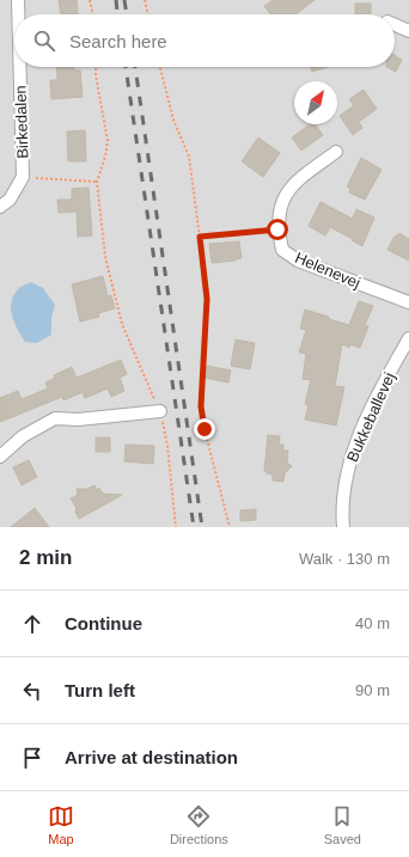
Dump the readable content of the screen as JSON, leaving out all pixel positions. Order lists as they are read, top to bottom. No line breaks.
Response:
{"streets":{"street":["Birkedalen","Helenevej","Bukkeballevej"]},"north":"top right","page":{"search":"Search here","heading":["2 min","Walk · 130 m"],"list":[["Continue","40 m"],["Turn left","90 m"],"Arrive at destination"],"nav":["Map","Directions","Saved"]}}
